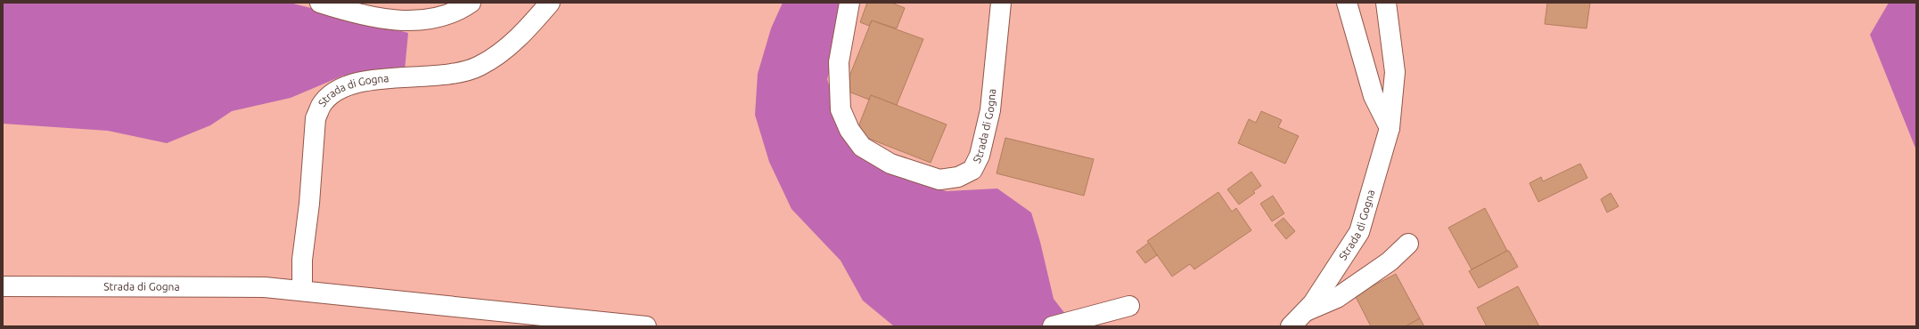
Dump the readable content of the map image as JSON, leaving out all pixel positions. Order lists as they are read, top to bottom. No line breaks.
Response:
{"streets":{"street":["Strada di Gogna"]}}
